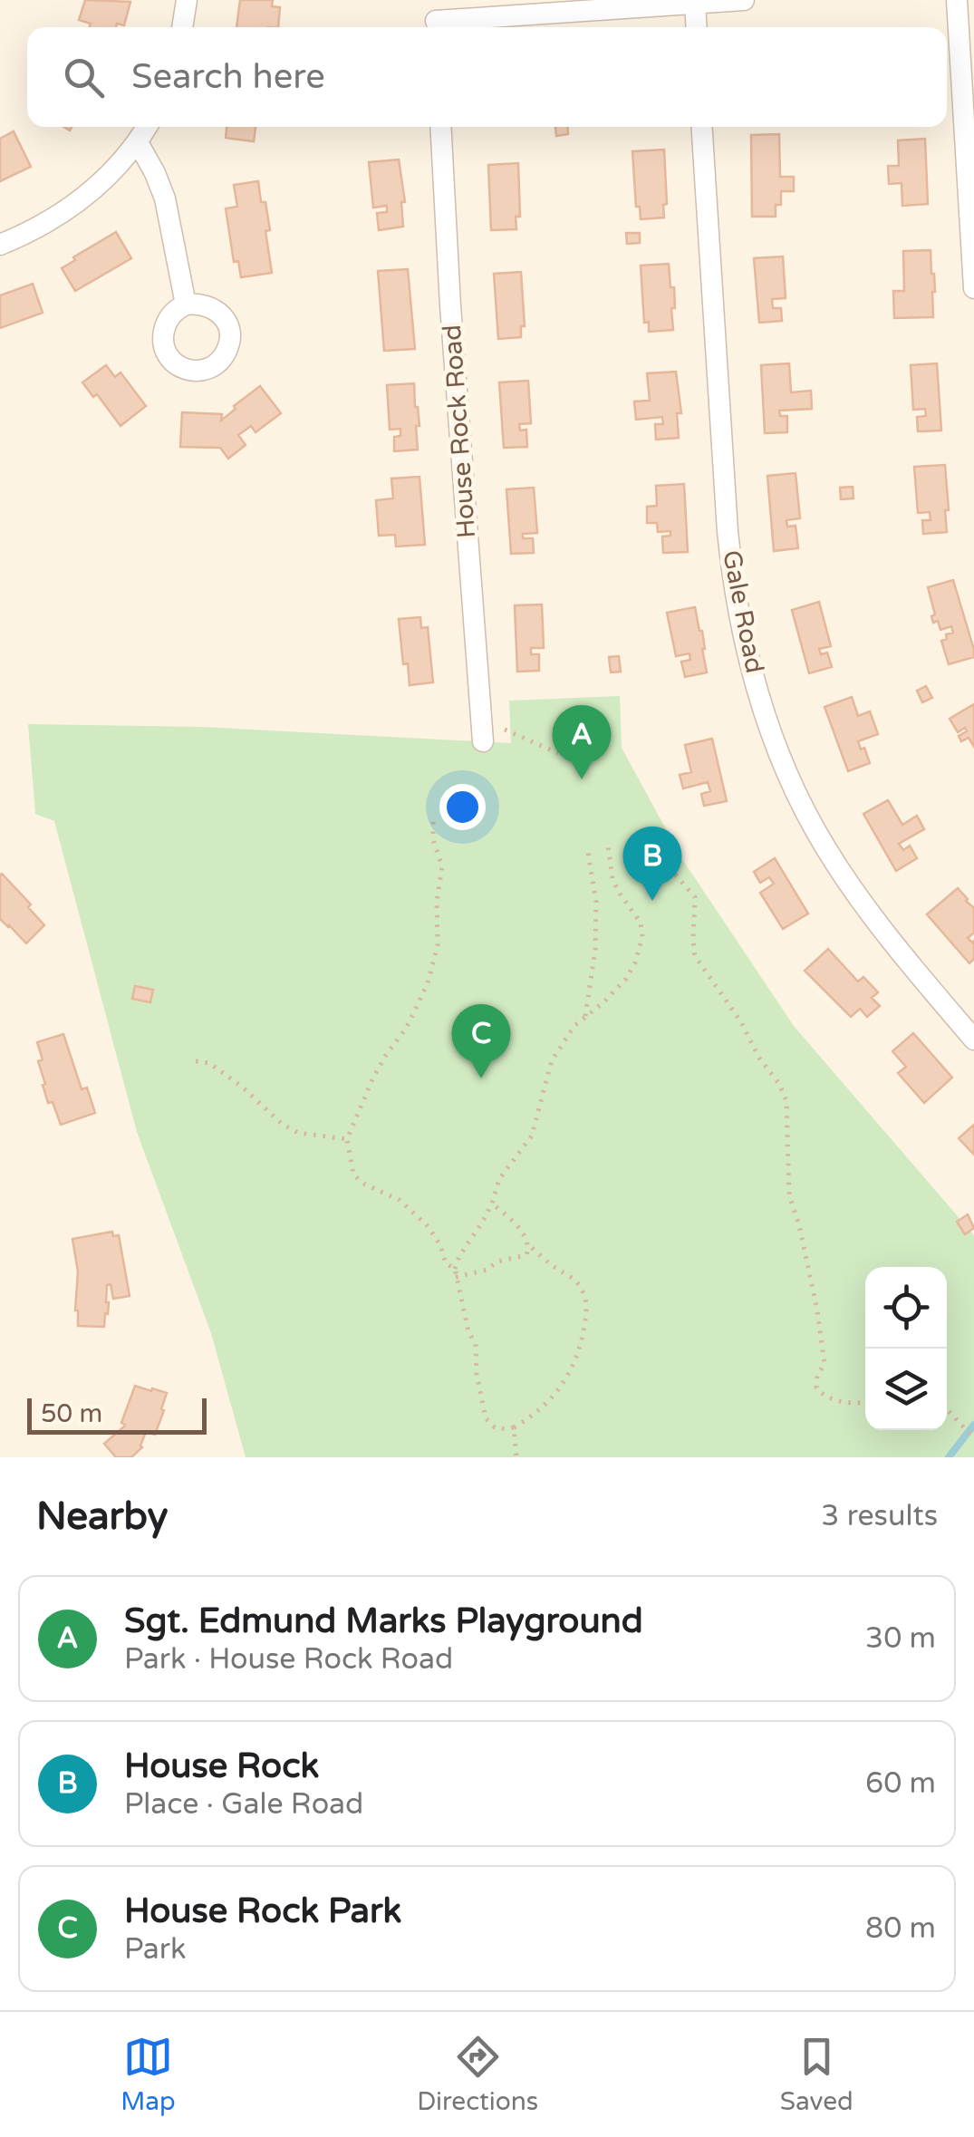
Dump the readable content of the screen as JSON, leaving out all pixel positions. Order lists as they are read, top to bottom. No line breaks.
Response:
{"streets":{"street":["House Rock Road","Gale Road"]},"scale_bar":"50 m","page":{"search":"Search here","pins":["A","B","C"],"scale":"50 m","heading":["Nearby","3 results"],"list":[{"mark":"A","name":"Sgt. Edmund Marks Playground","note":"Park · House Rock Road","value":"30 m"},{"mark":"B","name":"House Rock","note":"Place · Gale Road","value":"60 m"},{"mark":"C","name":"House Rock Park","note":"Park","value":"80 m"}],"nav":["Map","Directions","Saved"]}}
